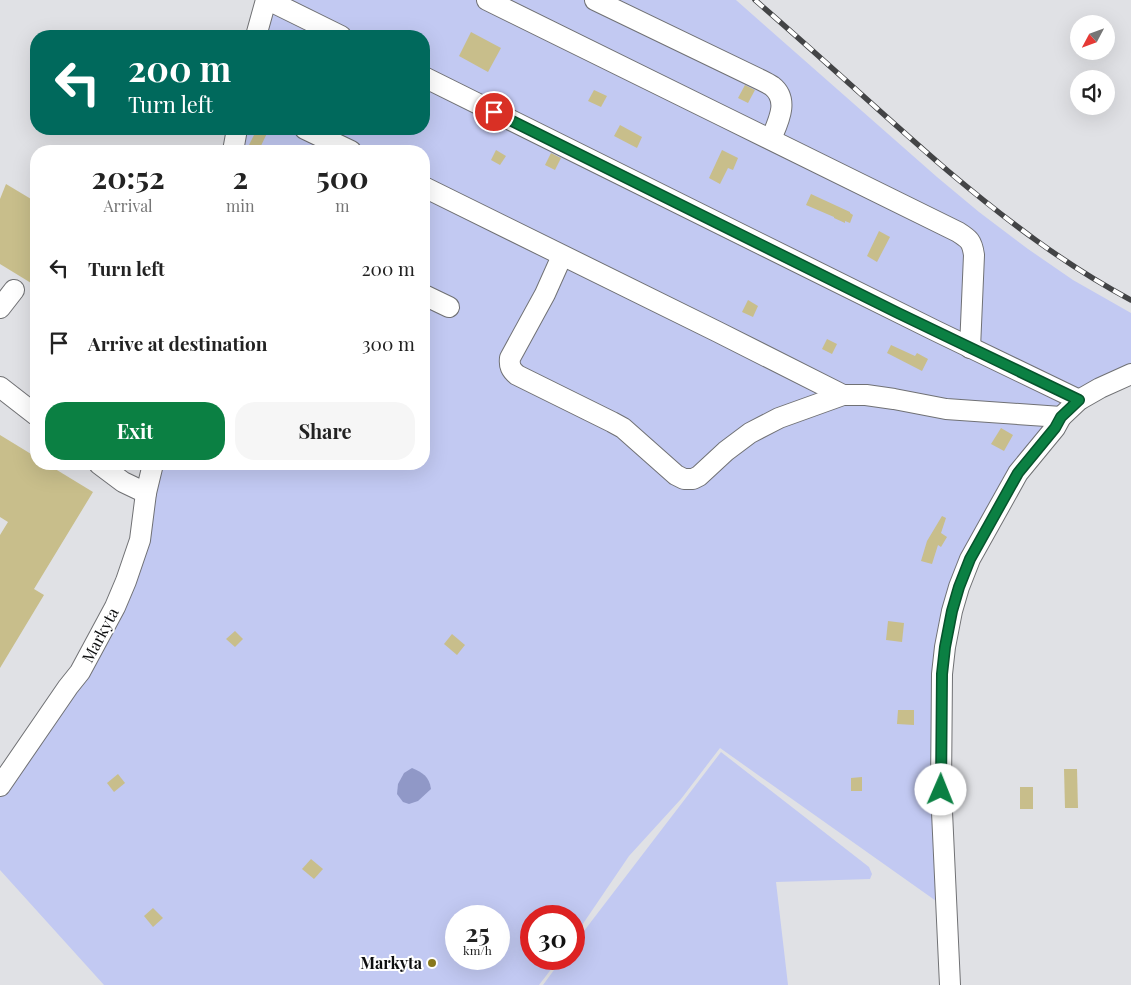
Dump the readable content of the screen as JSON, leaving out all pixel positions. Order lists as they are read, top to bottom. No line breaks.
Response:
{"streets":{"street":["Markyta"]},"places":["Markyta"],"north":"bottom left","page":{"turn":["200 m","Turn left"],"eta":["20:52","Arrival","2","min","500","m"],"list":[{"name":"Turn left","value":"200 m"},{"name":"Arrive at destination","value":"300 m"}],"buttons":["Exit","Share"],"speed":"25 km/h","limit":"30"}}
